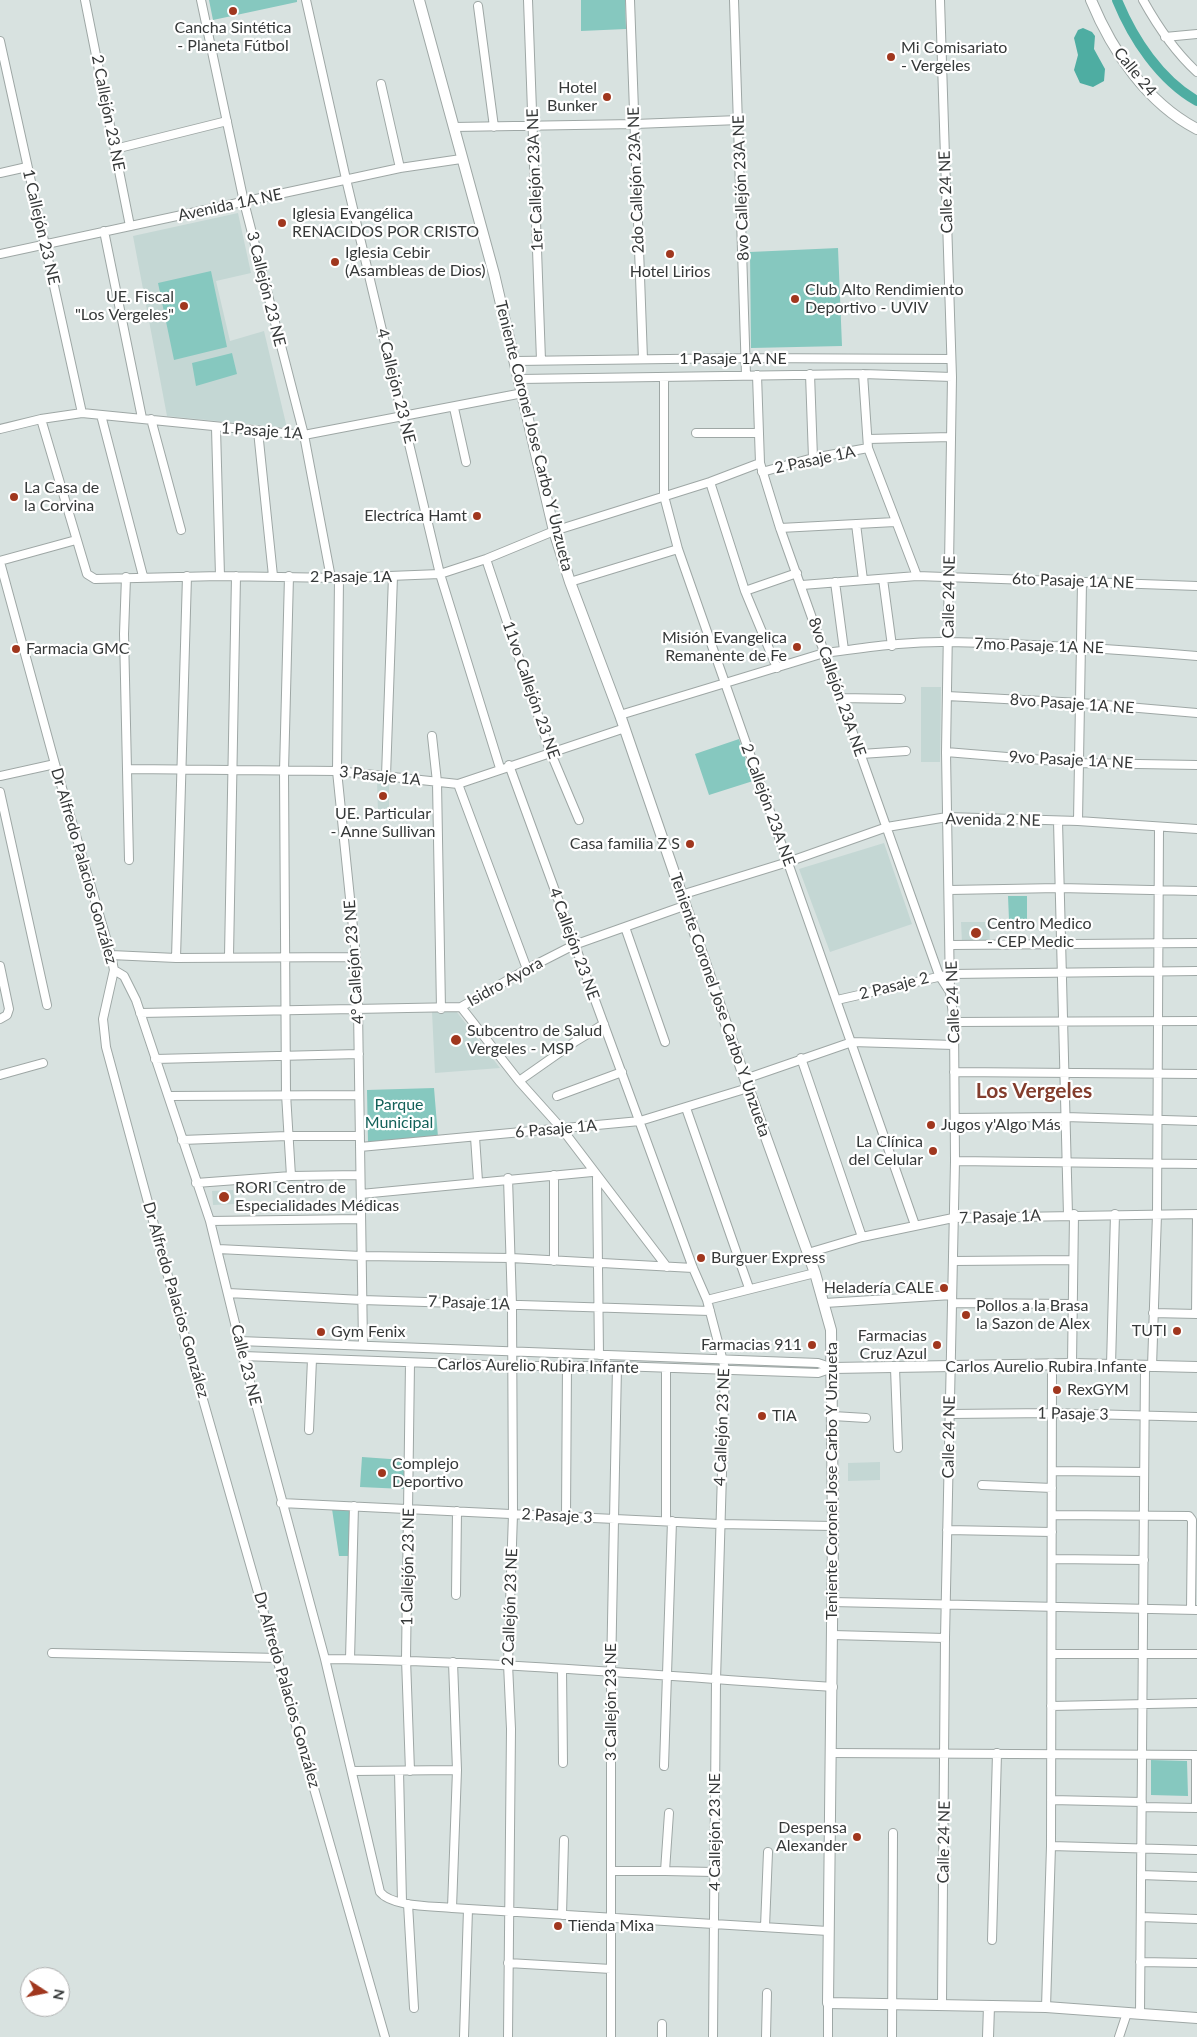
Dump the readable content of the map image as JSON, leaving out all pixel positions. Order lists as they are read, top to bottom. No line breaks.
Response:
{"streets":{"street":["Calle 24","2 Callejón 23 NE","1er Callejón 23A NE","2do Callejón 23A NE","8vo Callejón 23A NE","Calle 24 NE","Avenida 1A NE","1 Callejón 23 NE","3 Callejón 23 NE","1 Pasaje 1A NE","4 Callejón 23 NE","1 Pasaje 1A","Teniente Coronel Jose Carbo Y Unzueta","2 Pasaje 1A","6to Pasaje 1A NE","7mo Pasaje 1A NE","11vo Callejón 23 NE","8vo Pasaje 1A NE","9vo Pasaje 1A NE","3 Pasaje 1A","2 Callejón 23A NE","Avenida 2 NE","Dr Alfredo Palacios González","4° Callejón 23 NE","Isidro Ayora","2 Pasaje 2","6 Pasaje 1A","7 Pasaje 1A","Calle 23 NE","Carlos Aurelio Rubira Infante","1 Pasaje 3","2 Pasaje 3"]},"crossings":[["2 Callejón 23 NE","Avenida 1A NE"],["2 Callejón 23 NE","7 Pasaje 1A"],["2 Callejón 23 NE","Carlos Aurelio Rubira Infante"],["2 Callejón 23 NE","2 Pasaje 3"],["1er Callejón 23A NE","1 Pasaje 1A NE"],["2do Callejón 23A NE","1 Pasaje 1A NE"],["8vo Callejón 23A NE","Calle 24 NE"],["8vo Callejón 23A NE","1 Pasaje 1A NE"],["8vo Callejón 23A NE","2 Pasaje 1A"],["8vo Callejón 23A NE","6to Pasaje 1A NE"],["8vo Callejón 23A NE","7mo Pasaje 1A NE"],["8vo Callejón 23A NE","Avenida 2 NE"],["8vo Callejón 23A NE","2 Pasaje 2"],["Calle 24 NE","1 Pasaje 1A NE"],["Calle 24 NE","2 Pasaje 1A"],["Calle 24 NE","6to Pasaje 1A NE"],["Calle 24 NE","7mo Pasaje 1A NE"],["Calle 24 NE","8vo Pasaje 1A NE"],["Calle 24 NE","9vo Pasaje 1A NE"],["Calle 24 NE","Avenida 2 NE"],["Calle 24 NE","2 Pasaje 2"],["Calle 24 NE","6 Pasaje 1A"],["Calle 24 NE","7 Pasaje 1A"],["Calle 24 NE","Carlos Aurelio Rubira Infante"],["Calle 24 NE","1 Pasaje 3"],["Avenida 1A NE","1 Callejón 23 NE"],["Avenida 1A NE","3 Callejón 23 NE"],["Avenida 1A NE","4 Callejón 23 NE"],["Avenida 1A NE","Teniente Coronel Jose Carbo Y Unzueta"],["1 Callejón 23 NE","1 Pasaje 1A"],["1 Callejón 23 NE","Carlos Aurelio Rubira Infante"],["1 Callejón 23 NE","2 Pasaje 3"],["3 Callejón 23 NE","1 Pasaje 1A"],["3 Callejón 23 NE","2 Pasaje 1A"],["3 Callejón 23 NE","4° Callejón 23 NE"],["3 Callejón 23 NE","Carlos Aurelio Rubira Infante"],["3 Callejón 23 NE","2 Pasaje 3"],["1 Pasaje 1A NE","Teniente Coronel Jose Carbo Y Unzueta"],["1 Pasaje 1A NE","2 Callejón 23A NE"],["4 Callejón 23 NE","1 Pasaje 1A"],["4 Callejón 23 NE","2 Pasaje 1A"],["4 Callejón 23 NE","3 Pasaje 1A"],["4 Callejón 23 NE","Isidro Ayora"],["4 Callejón 23 NE","6 Pasaje 1A"],["4 Callejón 23 NE","7 Pasaje 1A"],["4 Callejón 23 NE","Carlos Aurelio Rubira Infante"],["4 Callejón 23 NE","2 Pasaje 3"],["1 Pasaje 1A","Teniente Coronel Jose Carbo Y Unzueta"],["1 Pasaje 1A","2 Pasaje 1A"],["Teniente Coronel Jose Carbo Y Unzueta","2 Pasaje 1A"],["Teniente Coronel Jose Carbo Y Unzueta","7mo Pasaje 1A NE"],["Teniente Coronel Jose Carbo Y Unzueta","3 Pasaje 1A"],["Teniente Coronel Jose Carbo Y Unzueta","Avenida 2 NE"],["Teniente Coronel Jose Carbo Y Unzueta","Isidro Ayora"],["Teniente Coronel Jose Carbo Y Unzueta","6 Pasaje 1A"],["Teniente Coronel Jose Carbo Y Unzueta","7 Pasaje 1A"],["Teniente Coronel Jose Carbo Y Unzueta","Carlos Aurelio Rubira Infante"],["Teniente Coronel Jose Carbo Y Unzueta","2 Pasaje 3"],["2 Pasaje 1A","11vo Callejón 23 NE"],["2 Pasaje 1A","2 Callejón 23A NE"],["2 Pasaje 1A","4° Callejón 23 NE"],["7mo Pasaje 1A NE","2 Callejón 23A NE"],["11vo Callejón 23 NE","3 Pasaje 1A"],["3 Pasaje 1A","4° Callejón 23 NE"],["2 Callejón 23A NE","Avenida 2 NE"],["2 Callejón 23A NE","2 Pasaje 2"],["2 Callejón 23A NE","6 Pasaje 1A"],["2 Callejón 23A NE","7 Pasaje 1A"],["Dr Alfredo Palacios González","Calle 23 NE"],["4° Callejón 23 NE","Isidro Ayora"],["4° Callejón 23 NE","6 Pasaje 1A"],["4° Callejón 23 NE","7 Pasaje 1A"],["4° Callejón 23 NE","Carlos Aurelio Rubira Infante"],["Isidro Ayora","Calle 23 NE"],["7 Pasaje 1A","Calle 23 NE"],["Calle 23 NE","Carlos Aurelio Rubira Infante"],["Calle 23 NE","2 Pasaje 3"]],"districts":["Los Vergeles"],"parks":["Parque Municipal"],"places":["Cancha Sintética - Planeta Fútbol","Mi Comisariato - Vergeles","Hotel Bunker","Iglesia Evangélica RENACIDOS POR CRISTO","Hotel Lirios","Iglesia Cebir (Asambleas de Dios)","Club Alto Rendimiento Deportivo - UVIV","UE. Fiscal \"Los Vergeles\"","La Casa de la Corvina","Electríca Hamt","Misión Evangelica Remanente de Fe","Farmacia GMC","UE. Particular - Anne Sullivan","Casa familia Z S","Centro Medico - CEP Medic","Subcentro de Salud Vergeles - MSP","Jugos y'Algo Más","La Clínica del Celular","RORI Centro de Especialidades Médicas","Burguer Express","Heladería CALE","Pollos a la Brasa la Sazon de Alex","TUTI","Gym Fenix","Farmacias 911","Farmacias Cruz Azul","RexGYM","TIA","Complejo Deportivo","Despensa Alexander","Tienda Mixa"],"north":"right"}
